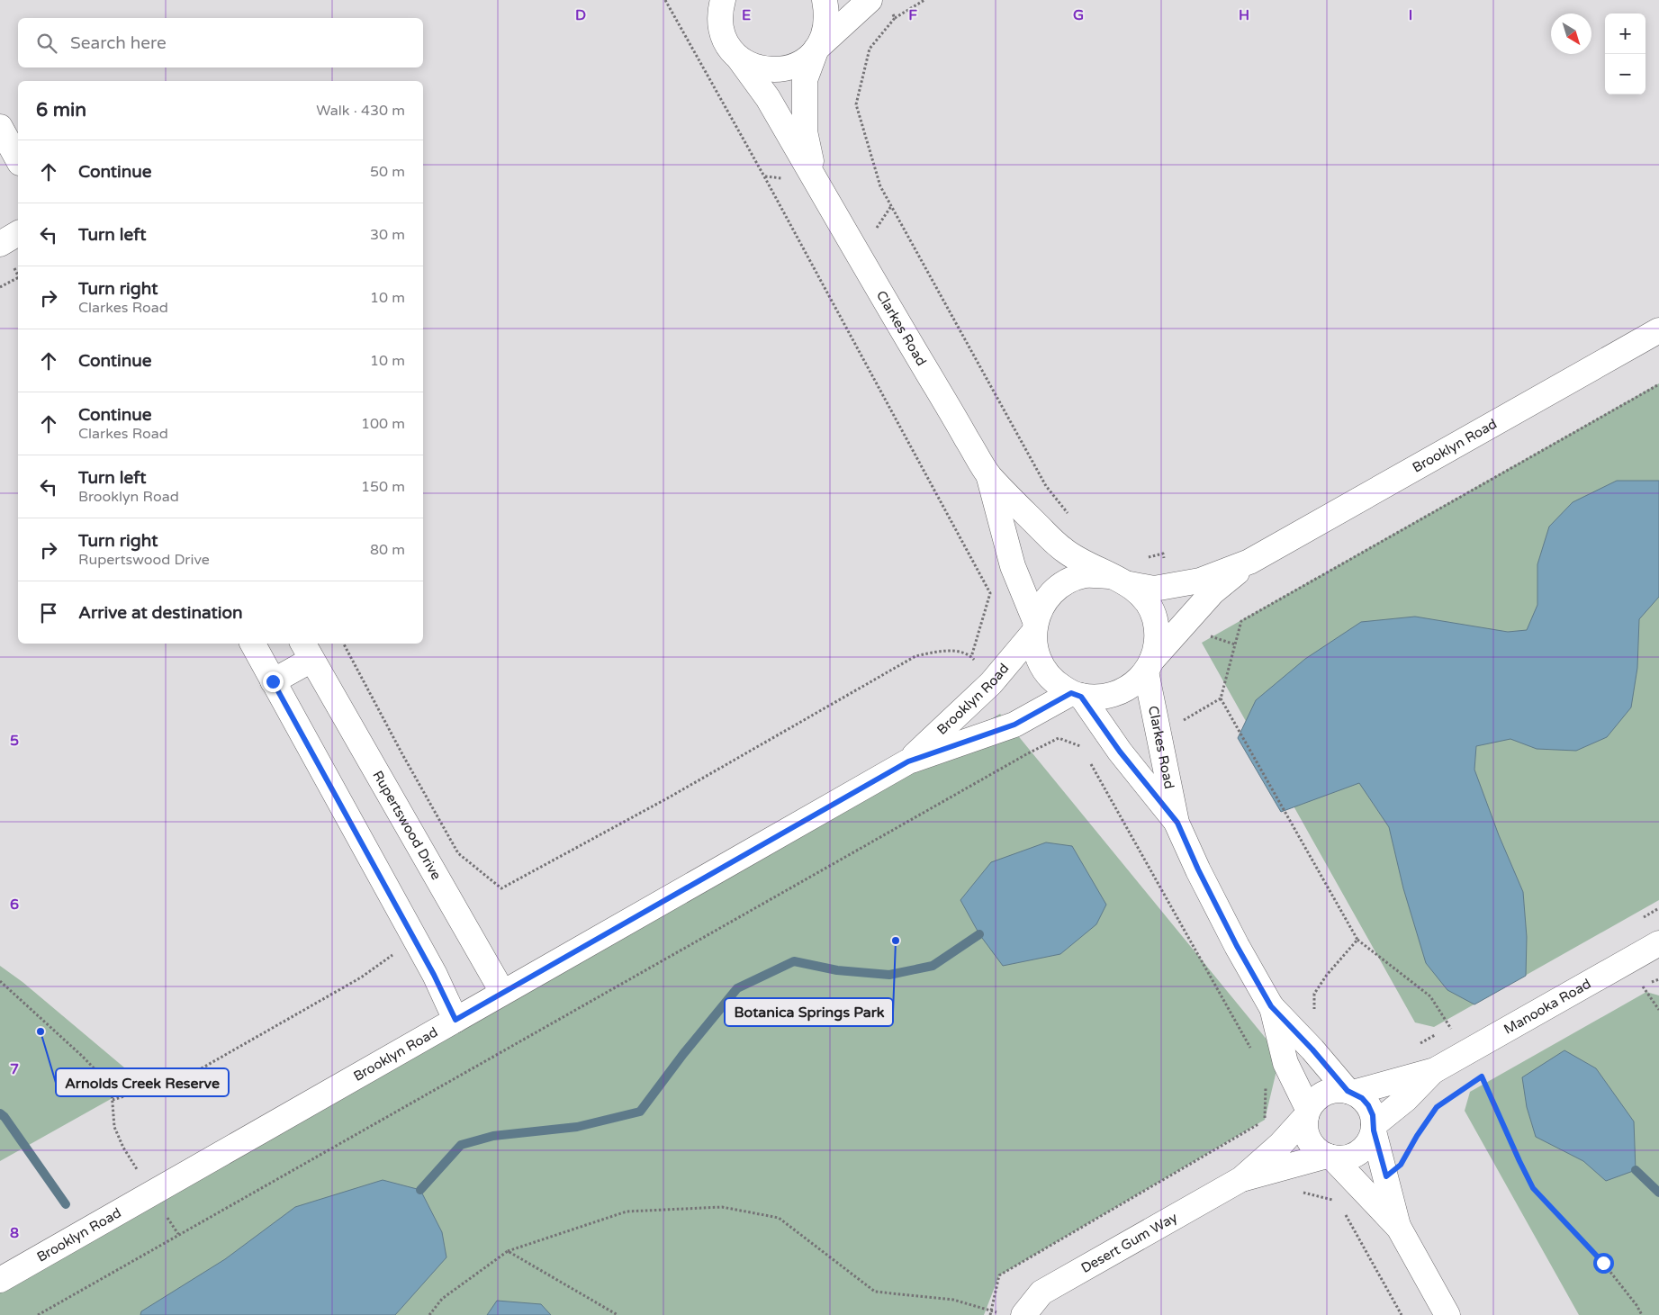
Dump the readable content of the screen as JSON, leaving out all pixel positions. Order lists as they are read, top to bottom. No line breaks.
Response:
{"streets":{"street":["Clarkes Road","Brooklyn Road","Rupertswood Drive","Manooka Road","Desert Gum Way"]},"crossings":[["Clarkes Road","Brooklyn Road"],["Clarkes Road","Manooka Road"],["Clarkes Road","Desert Gum Way"],["Brooklyn Road","Rupertswood Drive"],["Manooka Road","Desert Gum Way"]],"places":["Botanica Springs Park","Arnolds Creek Reserve"],"north":"bottom right","page":{"map_buttons":["+","−"],"search":"Search here","heading":["6 min","Walk · 430 m"],"list":[["Continue","50 m"],["Turn left","30 m"],["Turn right","Clarkes Road","10 m"],["Continue","10 m"],["Continue","Clarkes Road","100 m"],["Turn left","Brooklyn Road","150 m"],["Turn right","Rupertswood Drive","80 m"],"Arrive at destination"]},"grid":{"columns":["D","E","F","G","H","I"],"rows":["5","6","7","8"]}}
